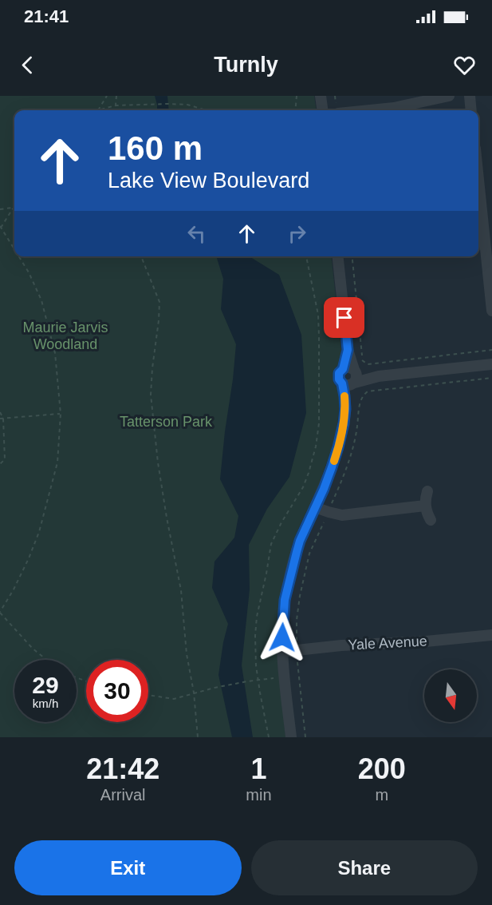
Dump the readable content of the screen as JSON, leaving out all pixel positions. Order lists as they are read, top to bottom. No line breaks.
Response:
{"streets":{"street":["Yale Avenue"]},"parks":["Maurie Jarvis Woodland","Tatterson Park"],"north":"bottom","page":{"status":"21:41","header":"Turnly","turn":["160 m","Lake View Boulevard"],"speed":"29 km/h","limit":"30","eta":["21:42","Arrival","1","min","200","m"],"buttons":["Exit","Share"]}}
